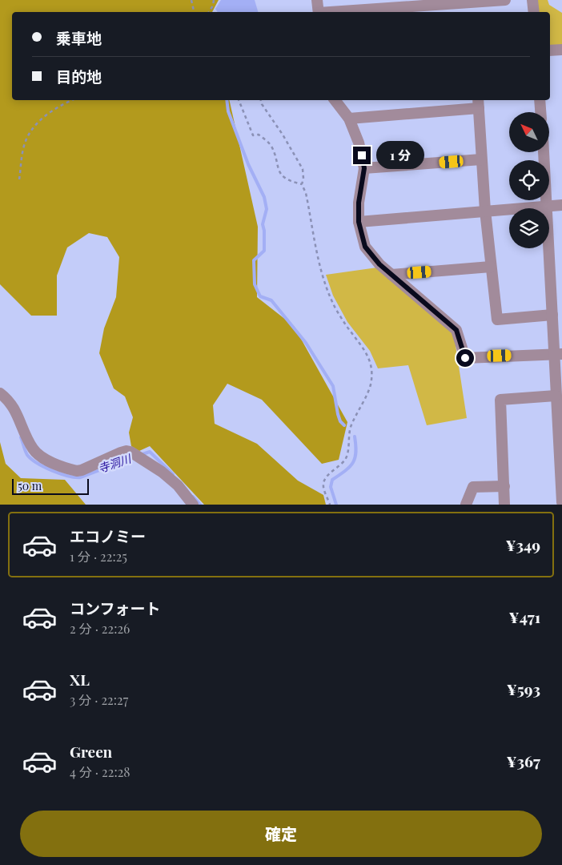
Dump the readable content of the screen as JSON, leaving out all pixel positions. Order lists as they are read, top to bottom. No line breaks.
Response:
{"water":["寺洞川"],"scale_bar":"50 m","north":"top left","page":{"banner":["乗車地","目的地"],"bubble":"1 分","scale":"50 m","list":[{"name":"エコノミー","note":"1 分 · 22:25","value":"¥349"},{"name":"コンフォート","note":"2 分 · 22:26","value":"¥471"},{"name":"XL","note":"3 分 · 22:27","value":"¥593"},{"name":"Green","note":"4 分 · 22:28","value":"¥367"}],"buttons":"確定"}}
